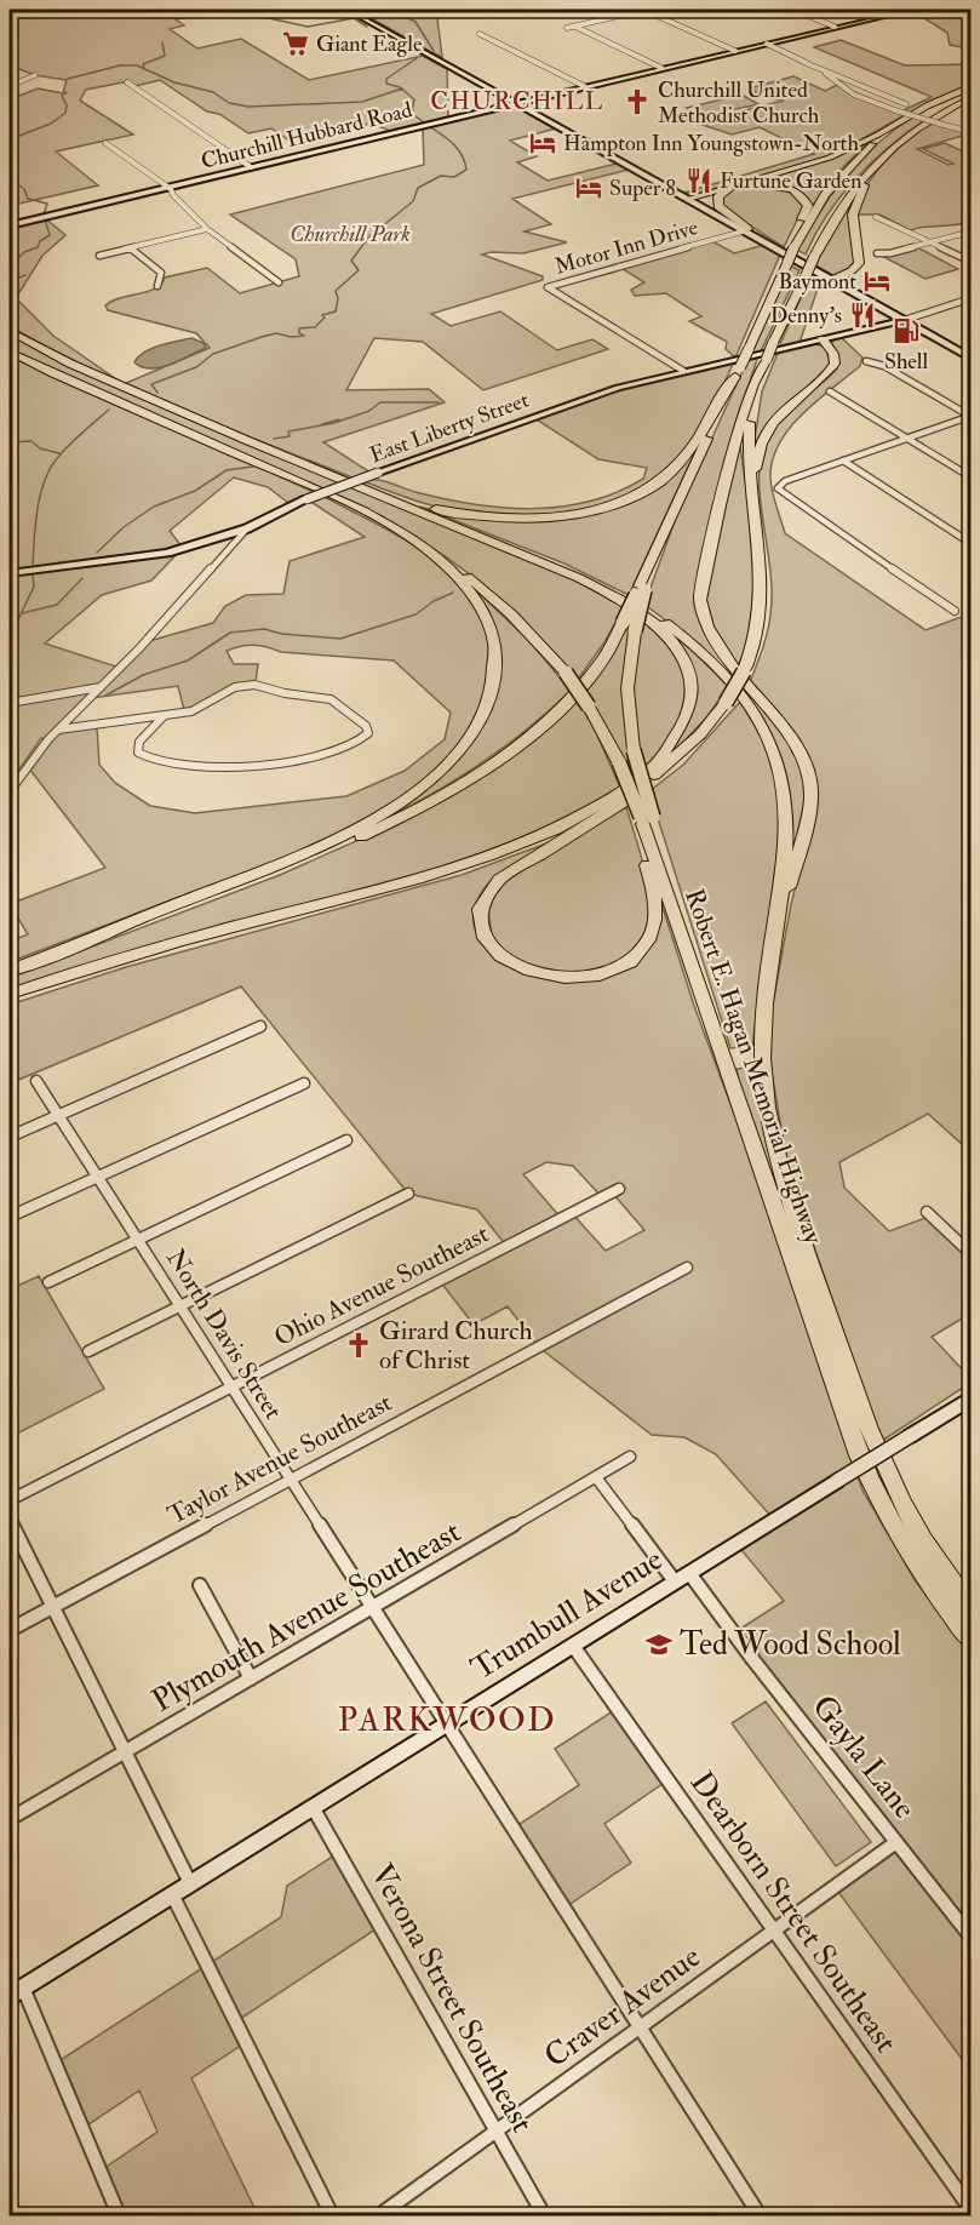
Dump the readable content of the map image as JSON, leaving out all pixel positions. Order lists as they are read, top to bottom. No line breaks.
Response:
{"streets":{"highway":["Robert E. Hagan Memorial Highway"],"main road":["Churchill Hubbard Road","East Liberty Street","Trumbull Avenue"],"street":["Motor Inn Drive","Ohio Avenue Southeast","North Davis Street","Taylor Avenue Southeast","Plymouth Avenue Southeast","Gayla Lane","Dearborn Street Southeast","Verona Street Southeast","Craver Avenue"]},"crossings":[["Motor Inn Drive","East Liberty Street"],["Ohio Avenue Southeast","North Davis Street"],["North Davis Street","Taylor Avenue Southeast"],["North Davis Street","Trumbull Avenue"],["North Davis Street","Plymouth Avenue Southeast"],["North Davis Street","Craver Avenue"],["Trumbull Avenue","Gayla Lane"],["Trumbull Avenue","Dearborn Street Southeast"],["Trumbull Avenue","Verona Street Southeast"],["Gayla Lane","Craver Avenue"],["Dearborn Street Southeast","Craver Avenue"],["Verona Street Southeast","Craver Avenue"]],"districts":["CHURCHILL","PARKWOOD"],"parks":["Churchill Park"],"places":{"supermarket":["Giant Eagle"],"church":["Churchill United Methodist Church","Girard Church of Christ"],"hotel":["Hampton Inn Youngstown-North","Super 8","Baymont"],"restaurant":["Furtune Garden","Denny's"],"fuel station":["Shell"],"school or university":["Ted Wood School"]}}
